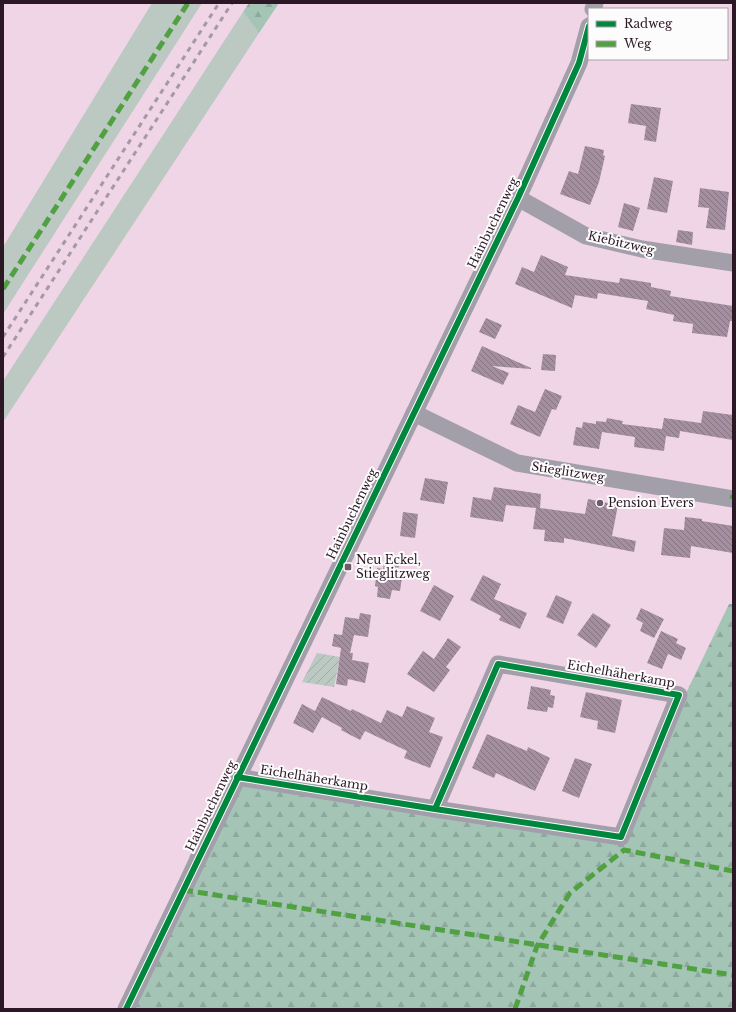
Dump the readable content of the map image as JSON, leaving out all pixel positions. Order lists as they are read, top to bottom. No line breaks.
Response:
{"streets":{"street":["Hainbuchenweg","Kiebitzweg","Stieglitzweg","Eichelhäherkamp"]},"crossings":[["Hainbuchenweg","Kiebitzweg"],["Hainbuchenweg","Stieglitzweg"],["Hainbuchenweg","Eichelhäherkamp"]],"places":{"other":["Pension Evers"],"transit":["Neu Eckel, Stieglitzweg"]},"legend":["Radweg","Weg"]}
